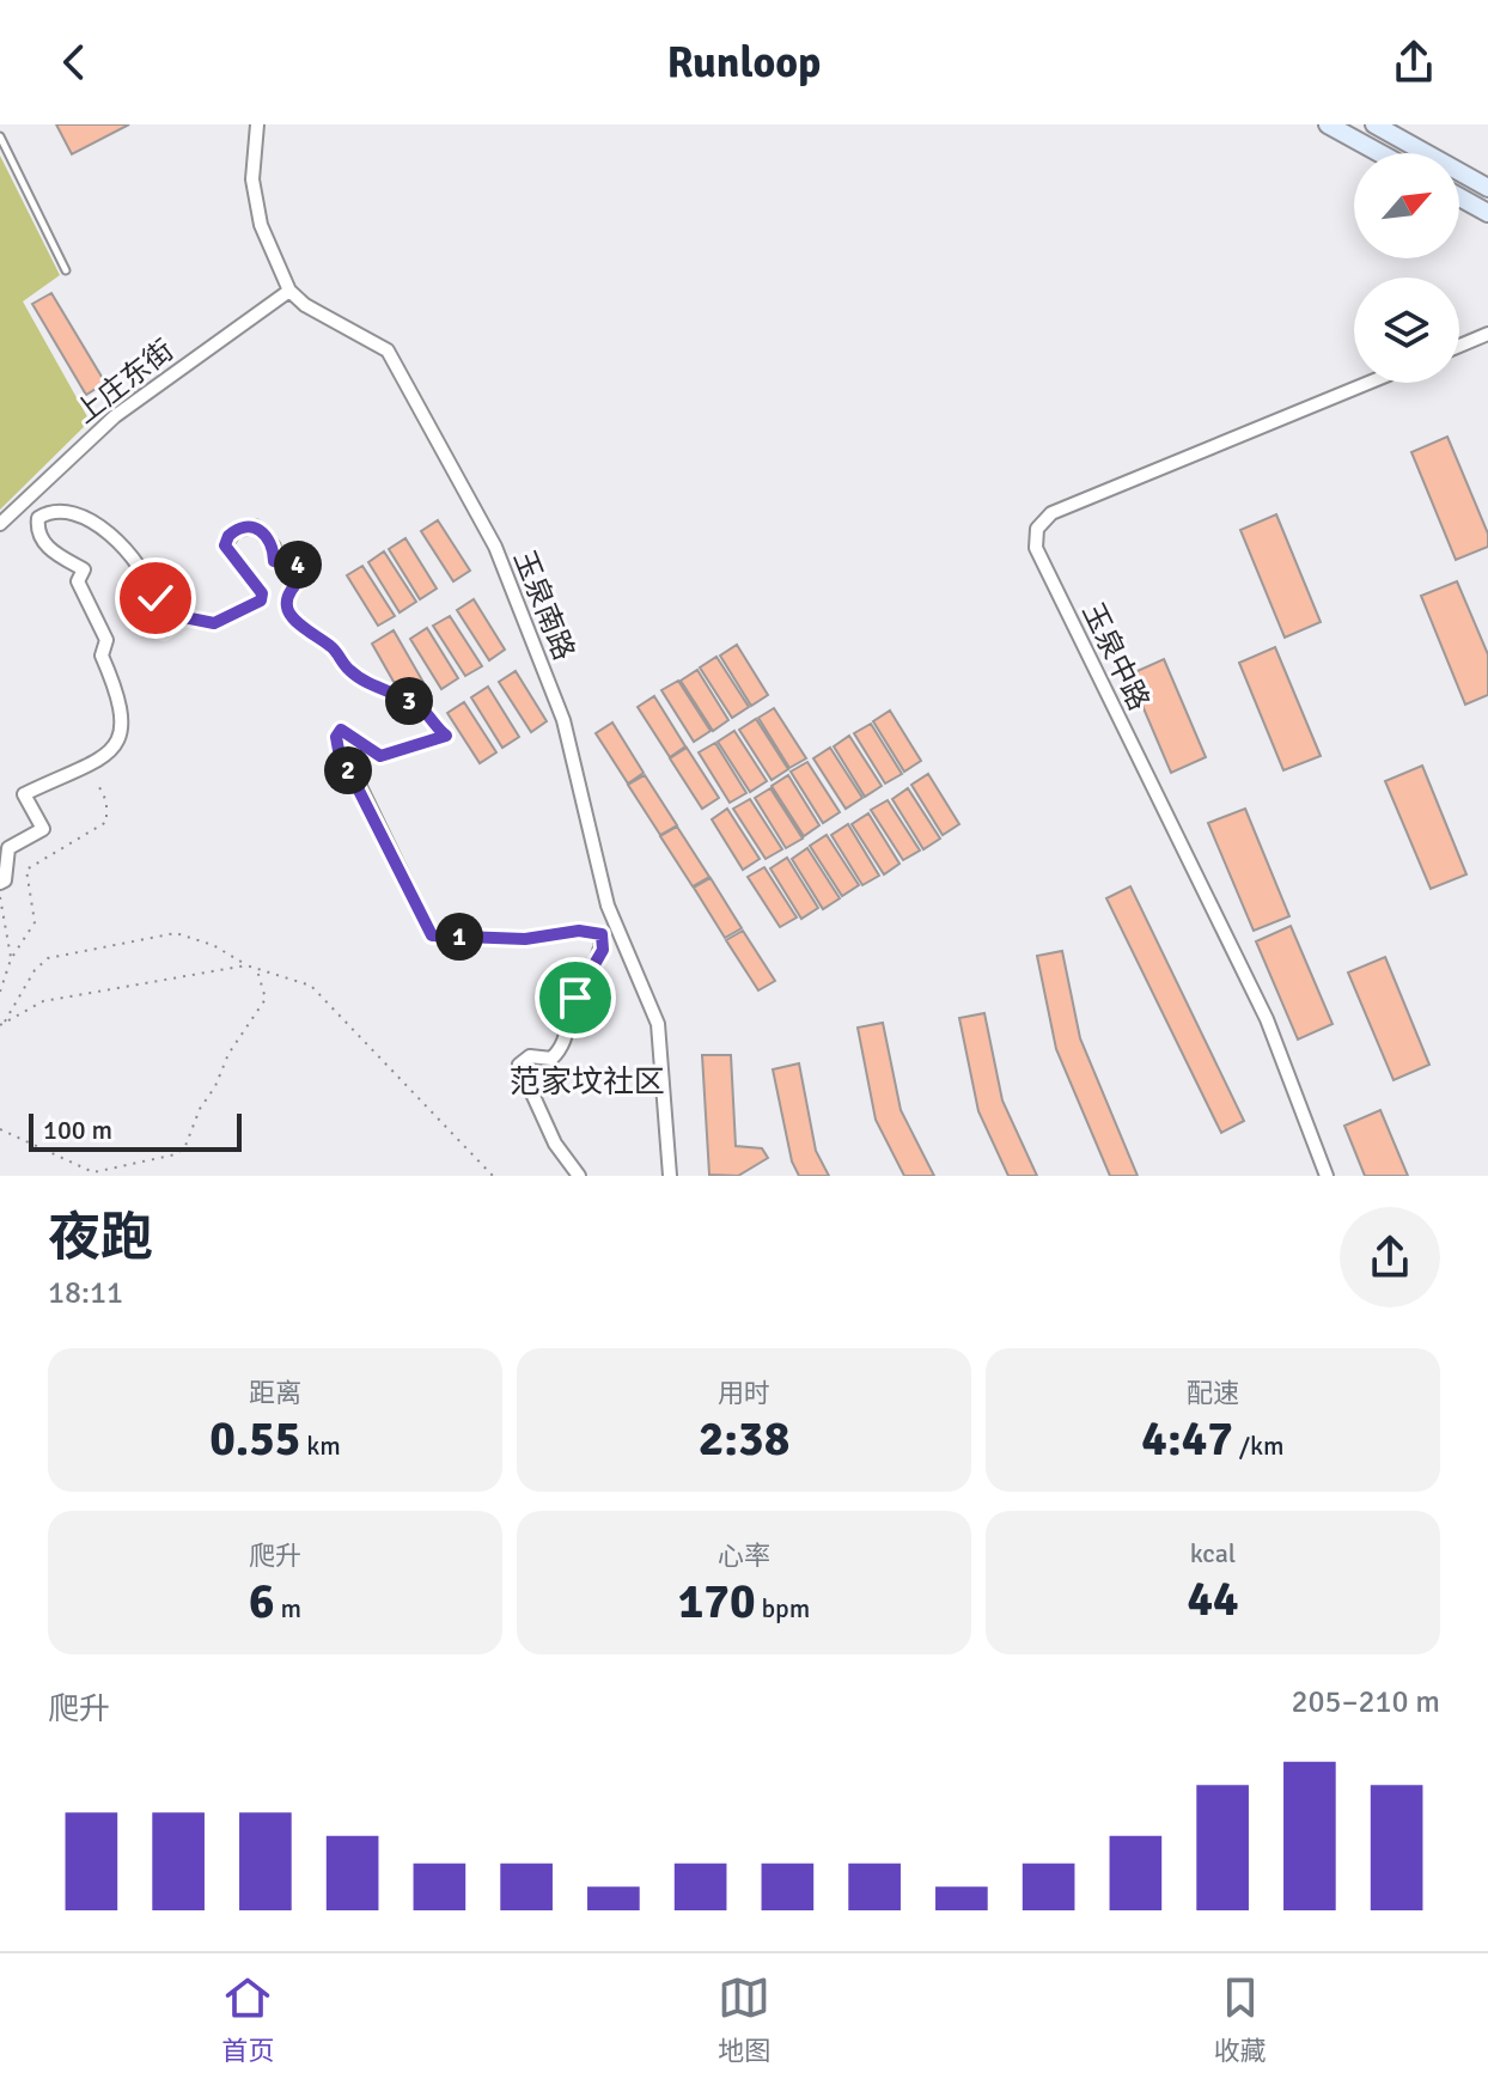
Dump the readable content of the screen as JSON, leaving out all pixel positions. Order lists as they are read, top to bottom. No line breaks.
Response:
{"streets":{"street":["上庄东街","玉泉南路","玉泉中路"]},"crossings":[["上庄东街","玉泉南路"]],"districts":["范家坟社区"],"scale_bar":"100 m","north":"top right","page":{"header":"Runloop","pins":["4","3","2","1"],"scale":"100 m","heading":["夜跑","18:11"],"stats":[["距离","0.55 km"],["用时","2:38"],["配速","4:47 /km"],["爬升","6 m"],["心率","170 bpm"],["kcal","44"]],"chart":["爬升","205–210 m"],"tabs":["首页","地图","收藏"]}}
